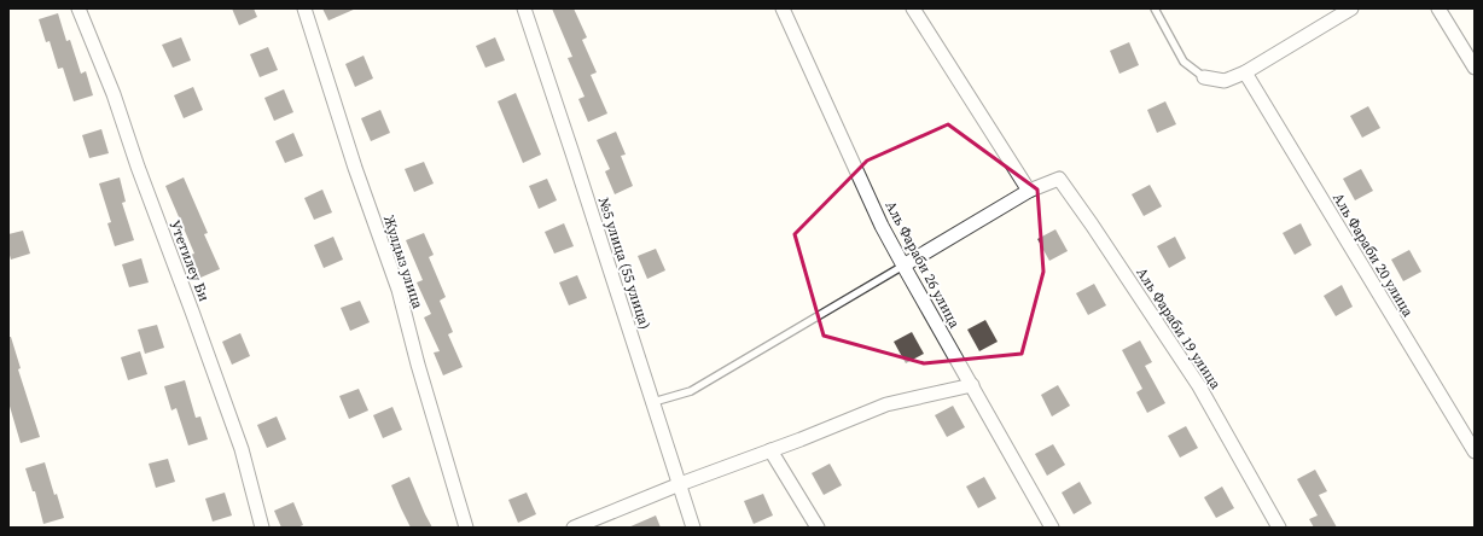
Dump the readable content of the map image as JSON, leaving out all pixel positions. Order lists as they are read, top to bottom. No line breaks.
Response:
{"streets":{"street":["Аль Фараби 20 улица","Утетилеу Би","Жулдыз улица","№5 улица (55 улица)","Аль Фараби 26 улица","Аль Фараби 19 улица"]},"crossings":[["Аль Фараби 26 улица","Аль Фараби 19 улица"]]}
